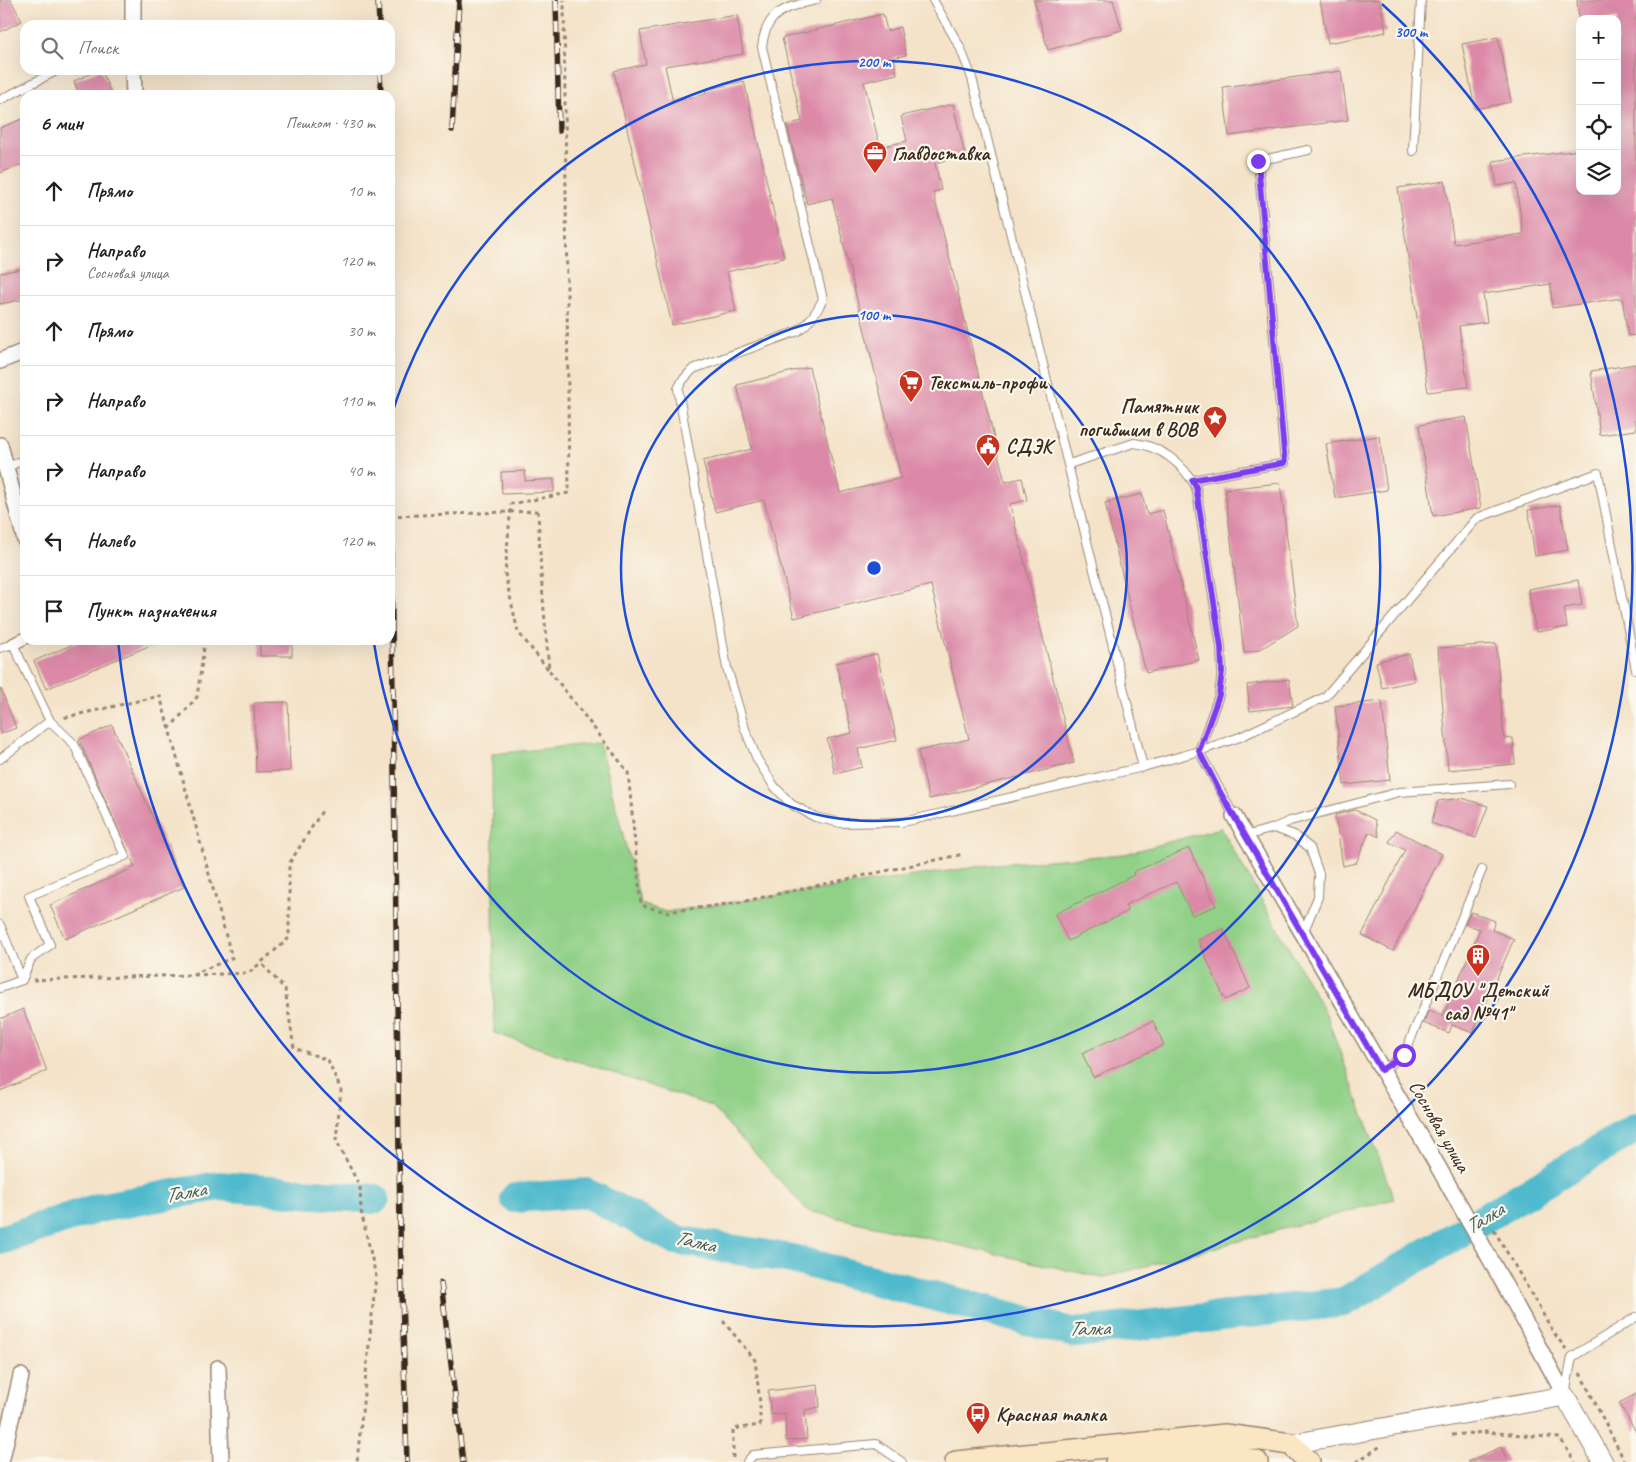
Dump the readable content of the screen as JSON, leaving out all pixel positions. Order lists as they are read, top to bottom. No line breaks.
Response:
{"streets":{"street":["Сосновая улица"]},"water":["Талка"],"places":{"office":["Главдоставка"],"supermarket":["Текстиль-профи"],"place":["Памятник погибшим в ВОВ"],"public building":["СДЭК"],"building":["МБДОУ \"Детский сад №41\""],"bus stop":["Красная талка"]},"page":{"map_buttons":["+","−"],"search":"Поиск","heading":["6 мин","Пешком · 430 m"],"list":[["Прямо","10 m"],["Направо","Сосновая улица","120 m"],["Прямо","30 m"],["Направо","110 m"],["Направо","40 m"],["Налево","120 m"],"Пункт назначения"]},"rings":["300 m","200 m","100 m"]}
